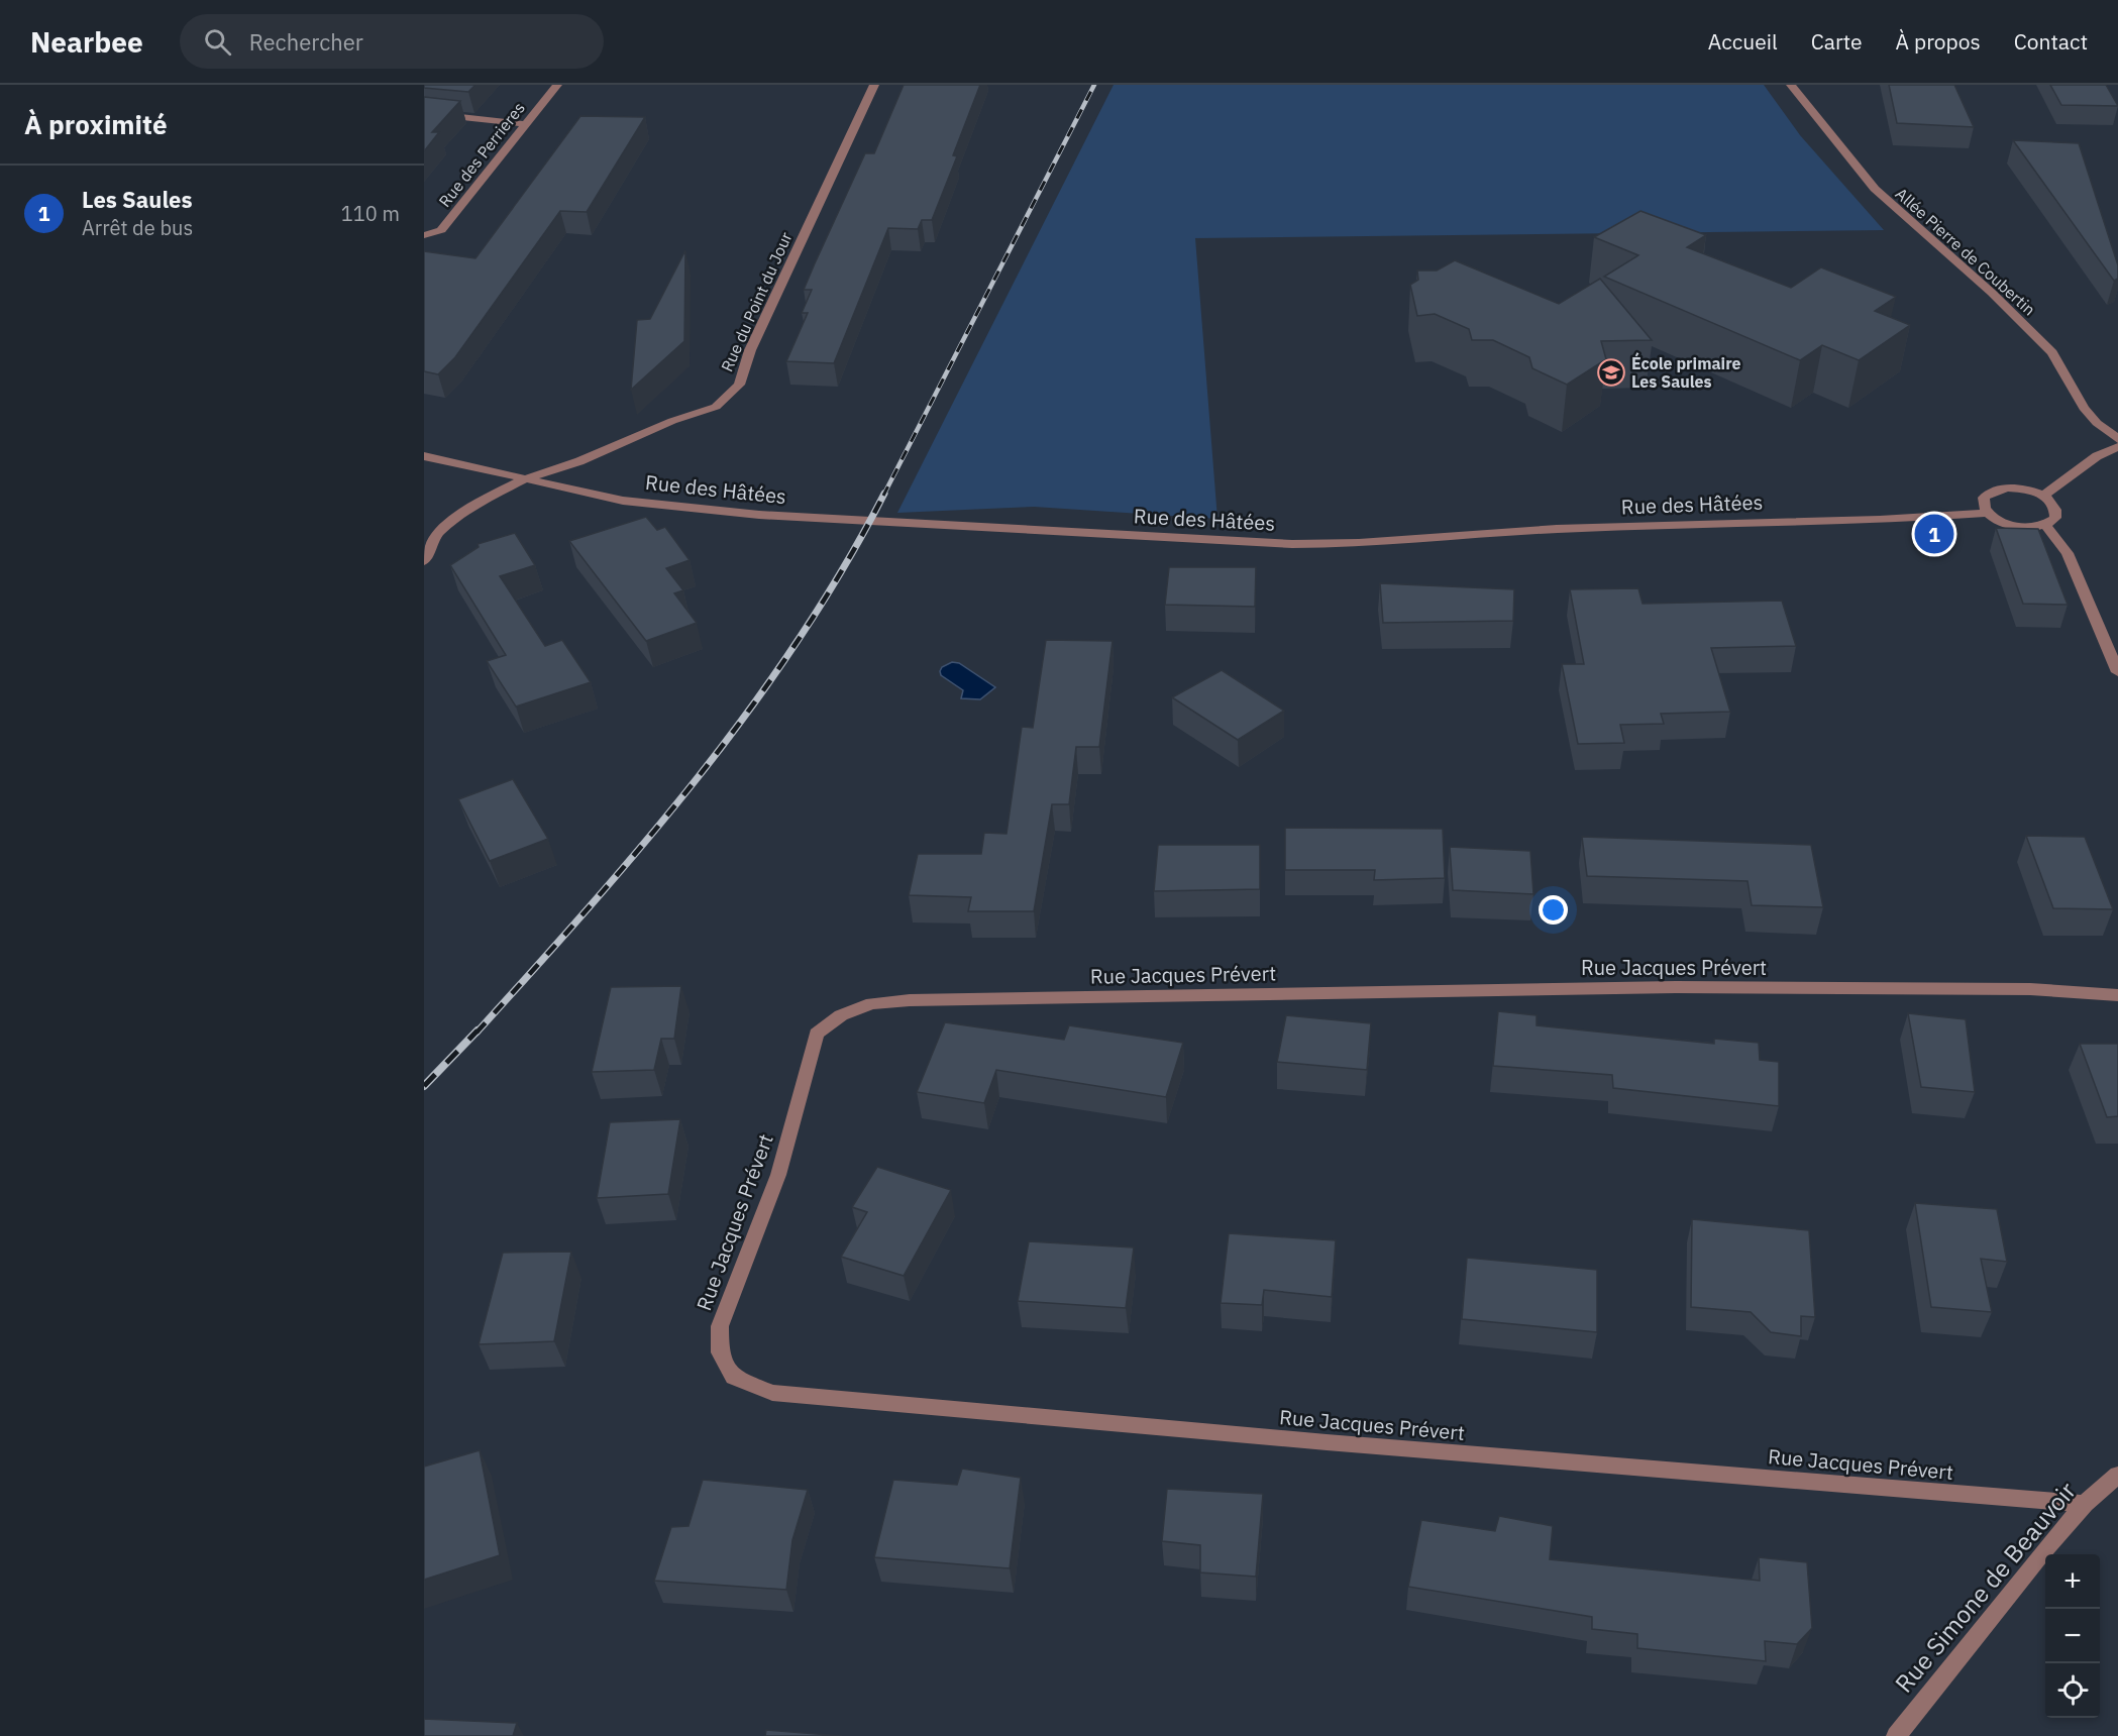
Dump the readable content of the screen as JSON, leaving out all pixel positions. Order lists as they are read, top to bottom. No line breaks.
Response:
{"streets":{"street":["Rue des Perrieres","Allée Pierre de Coubertin","Rue du Point du Jour","Rue des Hâtées","Rue Jacques Prévert","Rue Simone de Beauvoir"]},"crossings":[["Rue du Point du Jour","Rue des Hâtées"],["Rue Jacques Prévert","Rue Simone de Beauvoir"]],"places":{"school or university":["École primaire Les Saules"]},"page":{"header":"Nearbee","search":"Rechercher","nav":["Accueil","Carte","À propos","Contact"],"heading":"À proximité","list":[{"mark":"1","name":"Les Saules","note":"Arrêt de bus","value":"110 m"}],"pins":"1","map_buttons":["+","−"]}}
